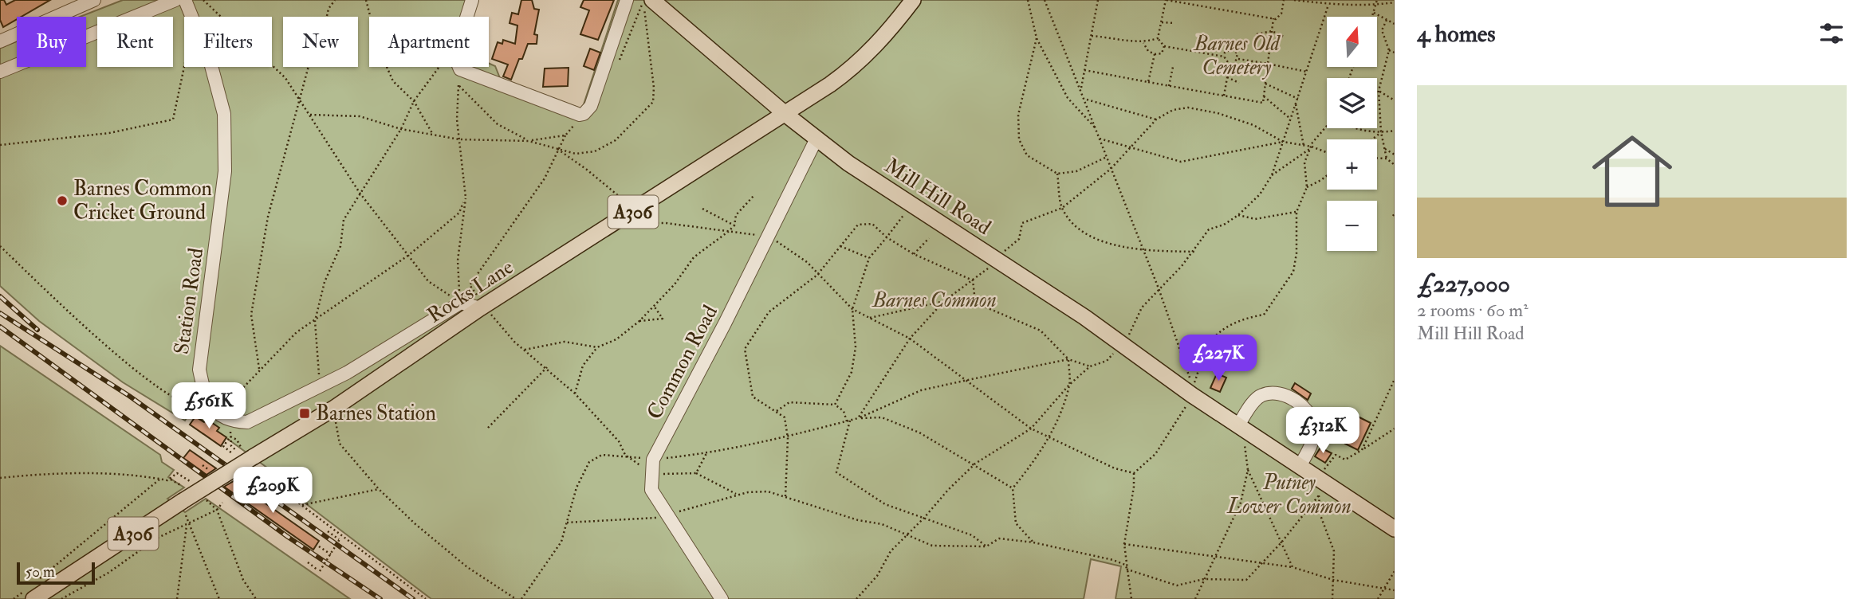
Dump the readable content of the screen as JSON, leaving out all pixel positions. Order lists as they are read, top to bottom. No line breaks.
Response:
{"streets":{"main road":["Mill Hill Road","A306","Rocks Lane"],"street":["Station Road","Common Road"]},"crossings":[["Mill Hill Road","Rocks Lane"],["Mill Hill Road","Common Road"]],"parks":["Barnes Old Cemetery","Barnes Common","Putney Lower Common"],"places":{"other":["Barnes Common Cricket Ground"],"transit":["Barnes Station"]},"scale_bar":"50 m","north":"top","page":{"heading":"4 homes","map_buttons":["+","−"],"chip":["Buy","Rent","Filters","New","Apartment"],"list":[{"name":"£227,000","note":"2 rooms · 60 m² · Mill Hill Road"}],"price":["£227K","£561K","£312K","£209K"],"scale":"50 m"}}
